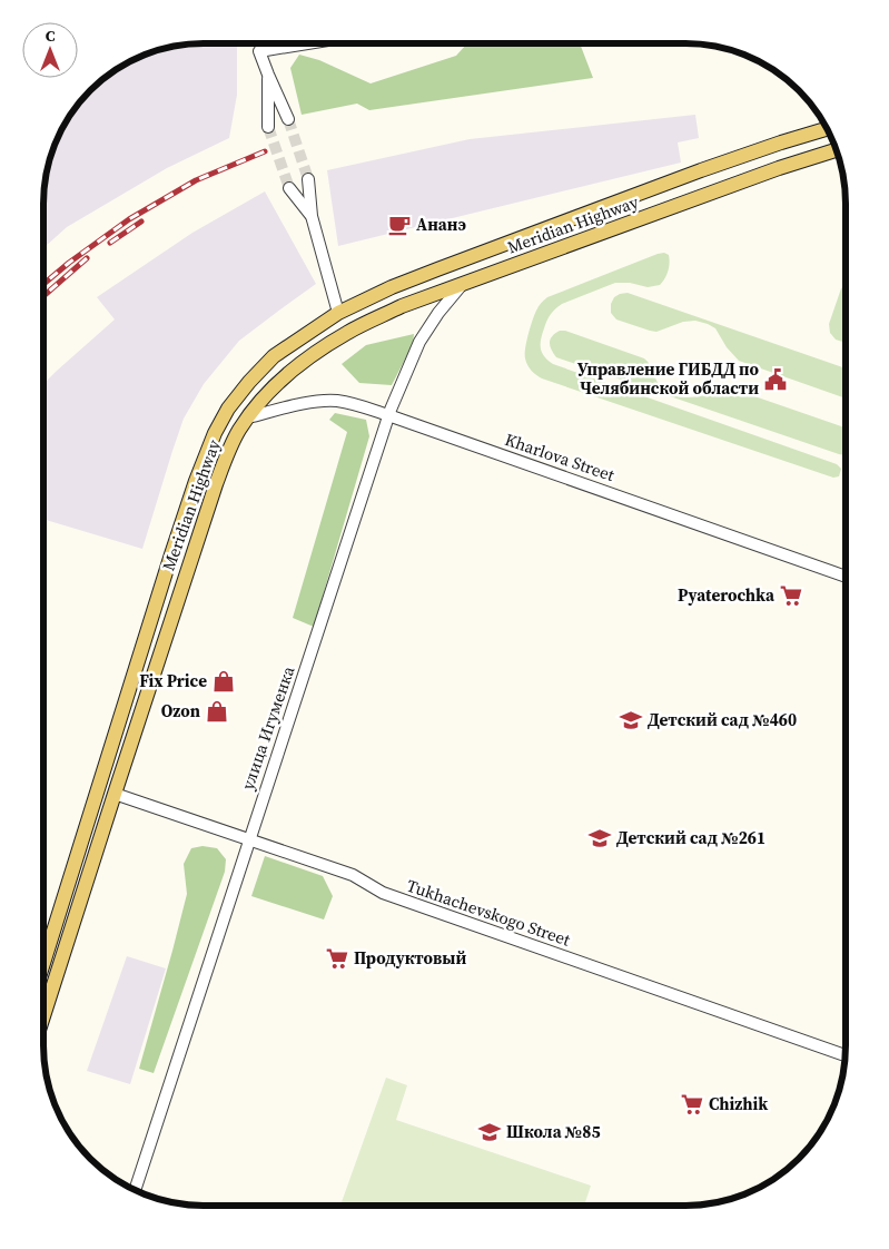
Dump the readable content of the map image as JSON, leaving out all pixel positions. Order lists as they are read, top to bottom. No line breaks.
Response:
{"streets":{"main road":["Meridian Highway"],"street":["Kharlova Street","улица Игуменка","Tukhachevskogo Street"]},"crossings":[["Meridian Highway","Kharlova Street"],["Meridian Highway","улица Игуменка"],["Meridian Highway","Tukhachevskogo Street"],["Kharlova Street","улица Игуменка"],["улица Игуменка","Tukhachevskogo Street"]],"places":{"cafe":["Ананэ"],"public building":["Управление ГИБДД по Челябинской области"],"supermarket":["Pyaterochka","Продуктовый","Chizhik"],"shop":["Fix Price","Ozon"],"school or university":["Детский сад №460","Детский сад №261","Школа №85"]},"north":"top"}
